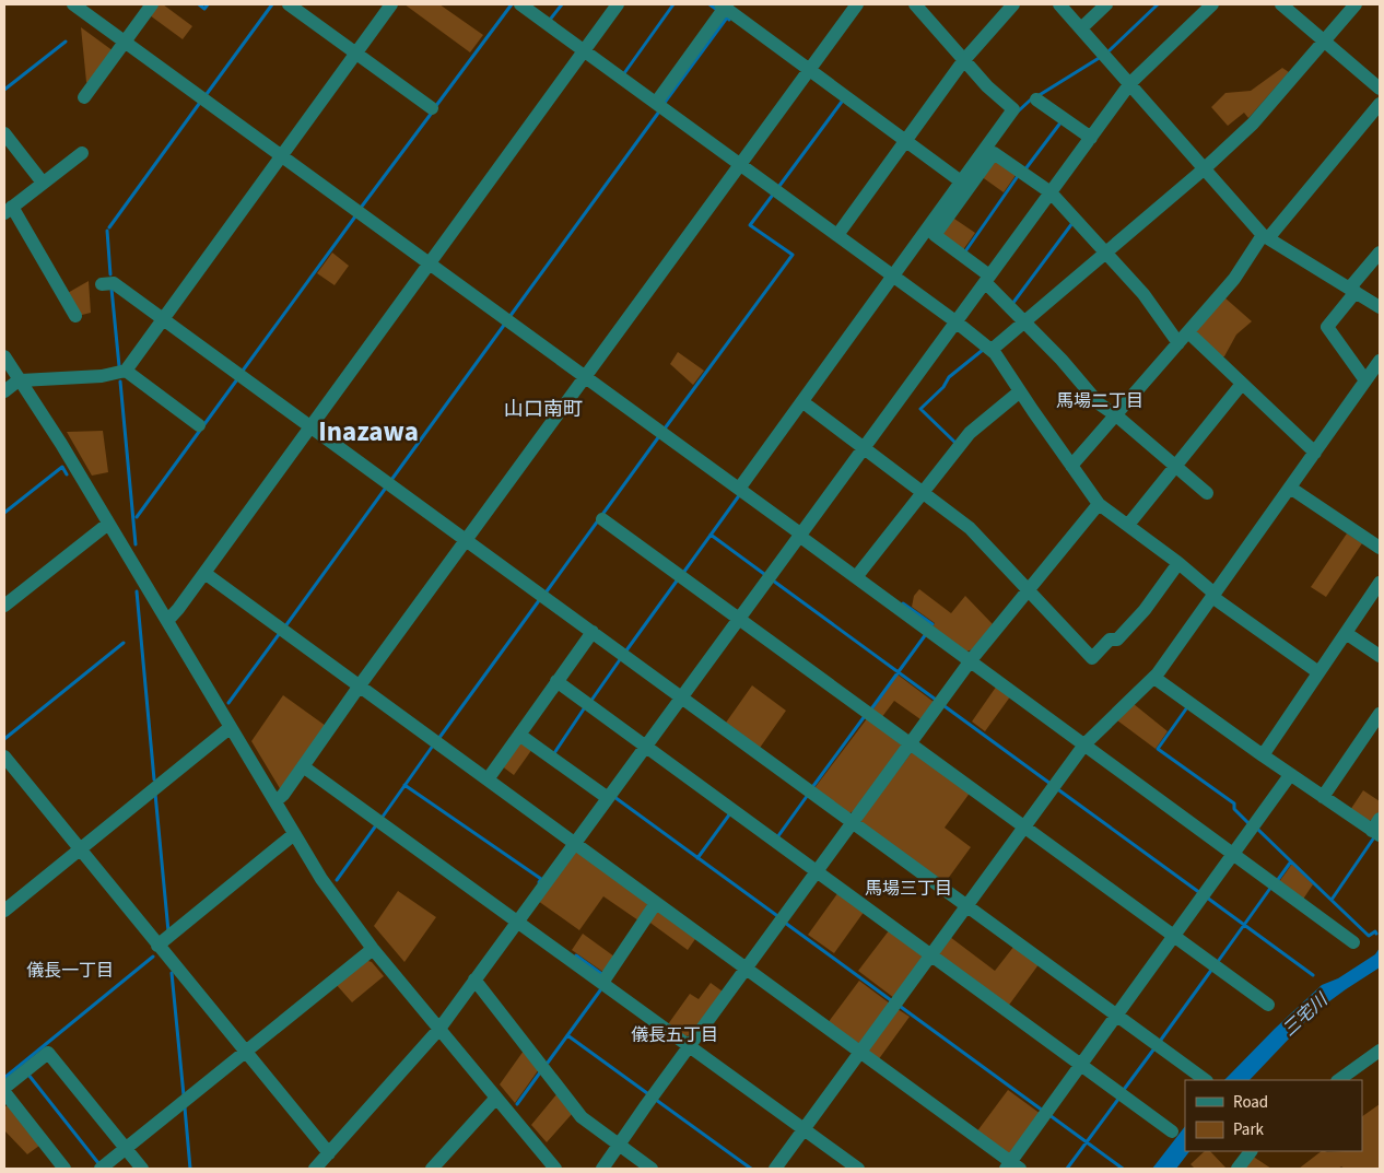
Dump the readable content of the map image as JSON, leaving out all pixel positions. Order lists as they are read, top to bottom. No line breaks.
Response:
{"districts":["馬場二丁目","山口南町","Inazawa","馬場三丁目","儀長一丁目","儀長五丁目"],"water":["三宅川"],"legend":["Road","Park"]}
